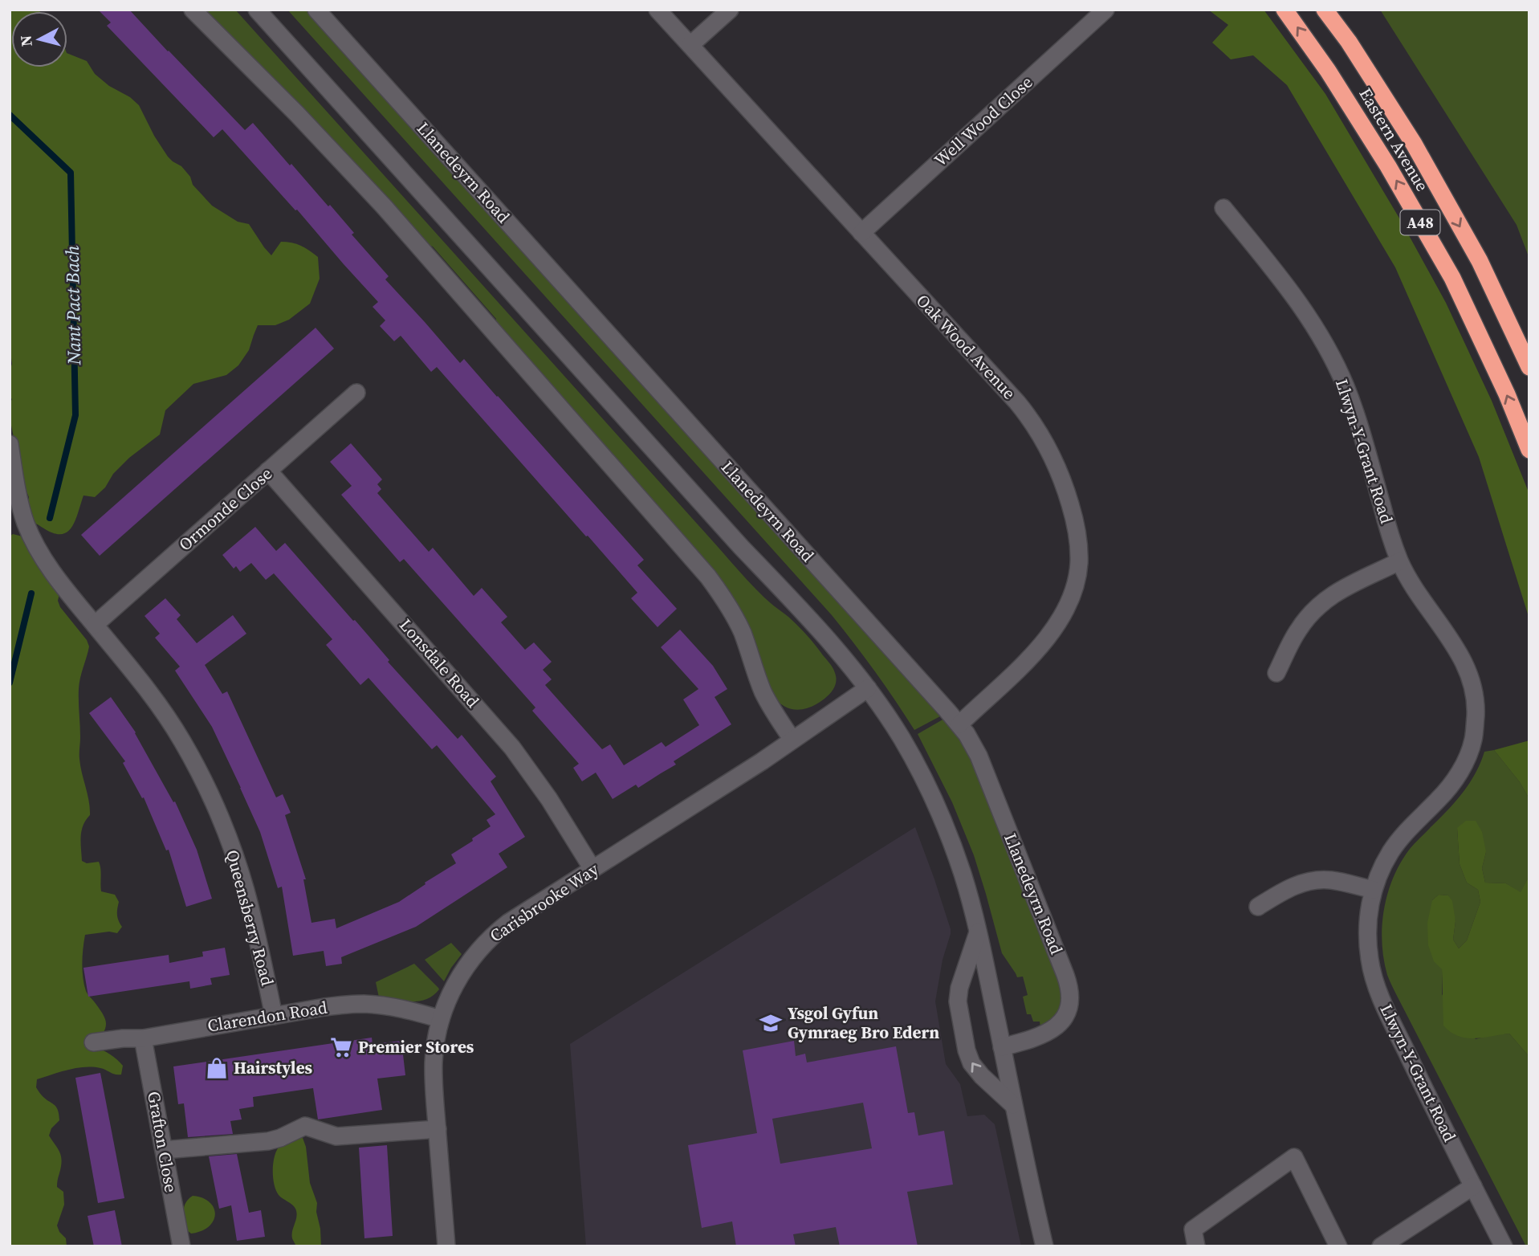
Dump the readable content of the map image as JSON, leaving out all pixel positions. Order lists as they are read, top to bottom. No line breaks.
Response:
{"streets":{"highway":["Eastern Avenue","A48"],"street":["Well Wood Close","Llanedeyrn Road","Oak Wood Avenue","Llwyn-Y-Grant Road","Ormonde Close","Lonsdale Road","Carisbrooke Way","Queensberry Road","Clarendon Road","Grafton Close"]},"crossings":[["Well Wood Close","Oak Wood Avenue"],["Llanedeyrn Road","Oak Wood Avenue"],["Ormonde Close","Lonsdale Road"],["Ormonde Close","Queensberry Road"],["Lonsdale Road","Carisbrooke Way"],["Carisbrooke Way","Clarendon Road"],["Queensberry Road","Clarendon Road"],["Clarendon Road","Grafton Close"]],"water":["Nant Pact Bach"],"places":{"school or university":["Ysgol Gyfun Gymraeg Bro Edern"],"supermarket":["Premier Stores"],"shop":["Hairstyles"]},"north":"left"}
